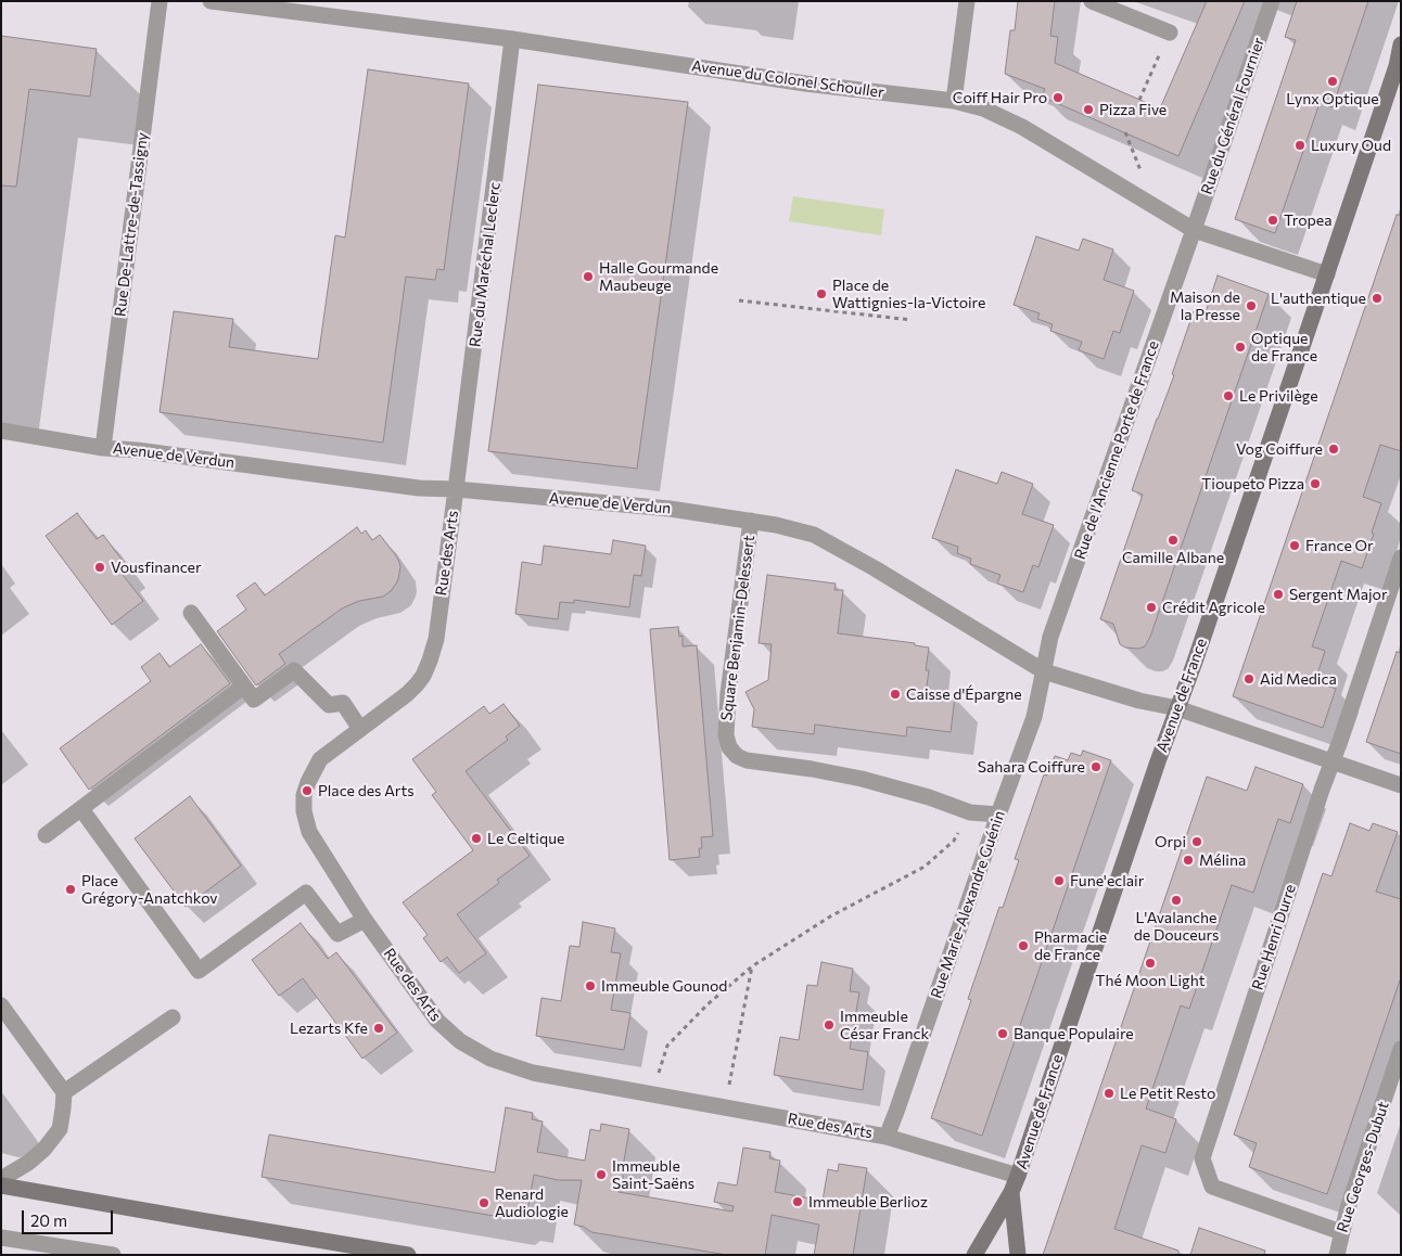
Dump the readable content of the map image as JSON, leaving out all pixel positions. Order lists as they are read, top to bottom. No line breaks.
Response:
{"streets":{"main road":["Avenue de France"],"street":["Avenue du Colonel Schouller","Rue du Général Fournier","Rue De-Lattre-de-Tassigny","Rue du Maréchal Leclerc","Rue de l'Ancienne Porte de France","Avenue de Verdun","Rue des Arts","Square Benjamin-Delessert","Rue Marie-Alexandre Guénin","Rue Henri Durre","Rue Georges-Dubut"]},"crossings":[["Avenue du Colonel Schouller","Rue du Général Fournier"],["Avenue du Colonel Schouller","Rue du Maréchal Leclerc"],["Avenue du Colonel Schouller","Rue de l'Ancienne Porte de France"],["Avenue du Colonel Schouller","Avenue de France"],["Rue du Général Fournier","Rue de l'Ancienne Porte de France"],["Rue De-Lattre-de-Tassigny","Avenue de Verdun"],["Rue du Maréchal Leclerc","Avenue de Verdun"],["Rue du Maréchal Leclerc","Rue des Arts"],["Rue de l'Ancienne Porte de France","Avenue de Verdun"],["Rue de l'Ancienne Porte de France","Rue Marie-Alexandre Guénin"],["Avenue de Verdun","Rue des Arts"],["Avenue de Verdun","Square Benjamin-Delessert"],["Avenue de Verdun","Avenue de France"],["Avenue de Verdun","Rue Marie-Alexandre Guénin"],["Avenue de Verdun","Rue Henri Durre"],["Rue des Arts","Avenue de France"],["Rue des Arts","Rue Marie-Alexandre Guénin"],["Square Benjamin-Delessert","Rue Marie-Alexandre Guénin"],["Rue Henri Durre","Rue Georges-Dubut"]],"places":["Lynx Optique","Coiff Hair Pro","Pizza Five","Luxury Oud","Tropea","Halle Gourmande Maubeuge","Place de Wattignies-la-Victoire","L'authentique","Maison de la Presse","Optique de France","Le Privilège","Vog Coiffure","Tioupeto Pizza","Camille Albane","France Or","Vousfinancer","Sergent Major","Crédit Agricole","Aid Medica","Caisse d'Épargne","Sahara Coiffure","Place des Arts","Le Celtique","Orpi","Mélina","Fune'eclair","Place Grégory-Anatchkov","L'Avalanche de Douceurs","Pharmacie de France","Thé Moon Light","Immeuble Gounod","Immeuble César Franck","Lezarts Kfe","Banque Populaire","Le Petit Resto","Immeuble Saint-Saëns","Immeuble Berlioz","Renard Audiologie"],"scale_bar":"20 m"}
